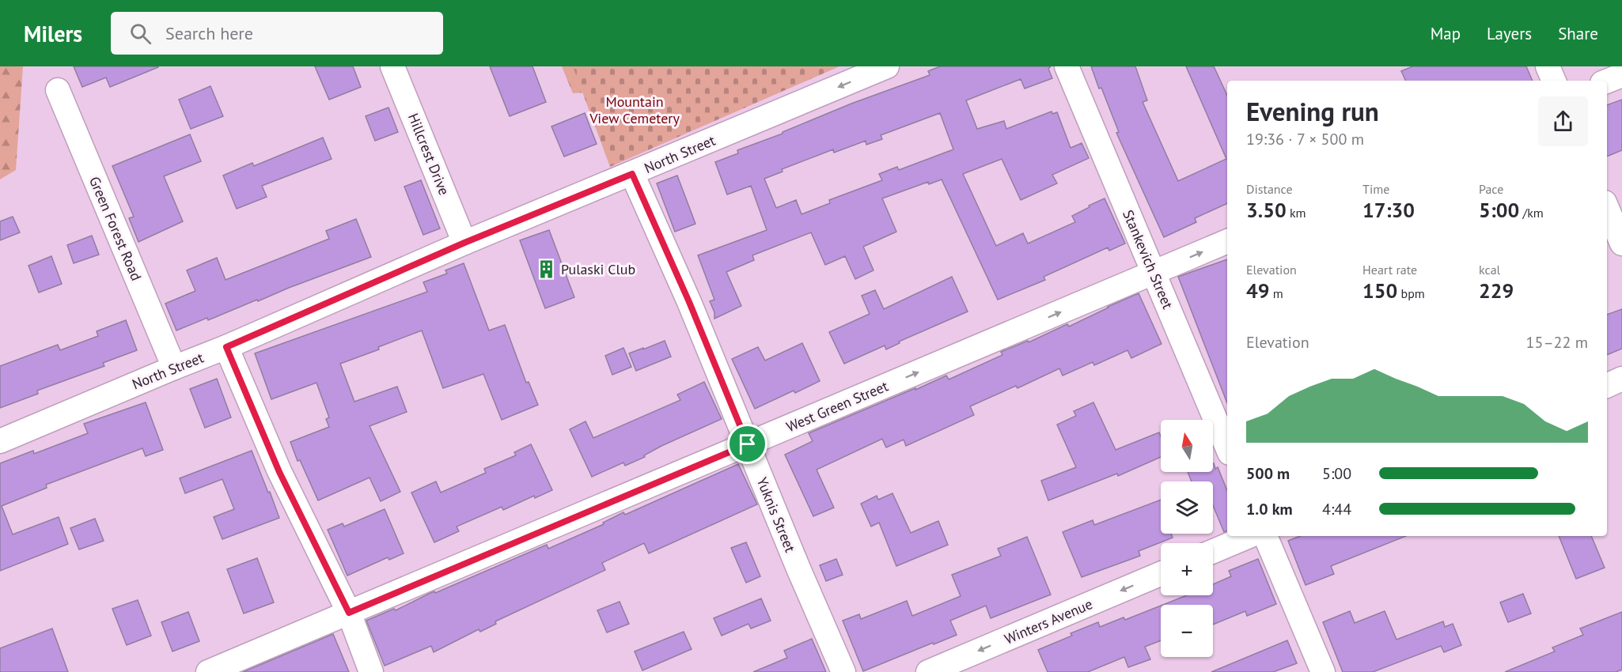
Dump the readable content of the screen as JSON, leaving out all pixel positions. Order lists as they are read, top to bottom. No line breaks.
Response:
{"streets":{"street":["Hillcrest Drive","North Street","Green Forest Road","Stankevich Street","West Green Street","Yuknis Street","Winters Avenue"]},"crossings":[["Hillcrest Drive","North Street"],["North Street","Green Forest Road"],["North Street","Yuknis Street"],["Stankevich Street","West Green Street"],["West Green Street","Yuknis Street"]],"one_way":["West Green Street","Winters Avenue"],"parks":["Mountain View Cemetery"],"places":{"building":["Pulaski Club"]},"north":"top","page":{"header":"Milers","search":"Search here","nav":["Map","Layers","Share"],"heading":["Evening run","19:36 · 7 × 500 m"],"stats":[["Distance","3.50 km"],["Time","17:30"],["Pace","5:00 /km"],["Elevation","49 m"],["Heart rate","150 bpm"],["kcal","229"]],"chart":["Elevation","15–22 m"],"map_buttons":["+","−"],"list":[{"name":"500 m","note":"5:00"},{"name":"1.0 km","note":"4:44"}]}}
